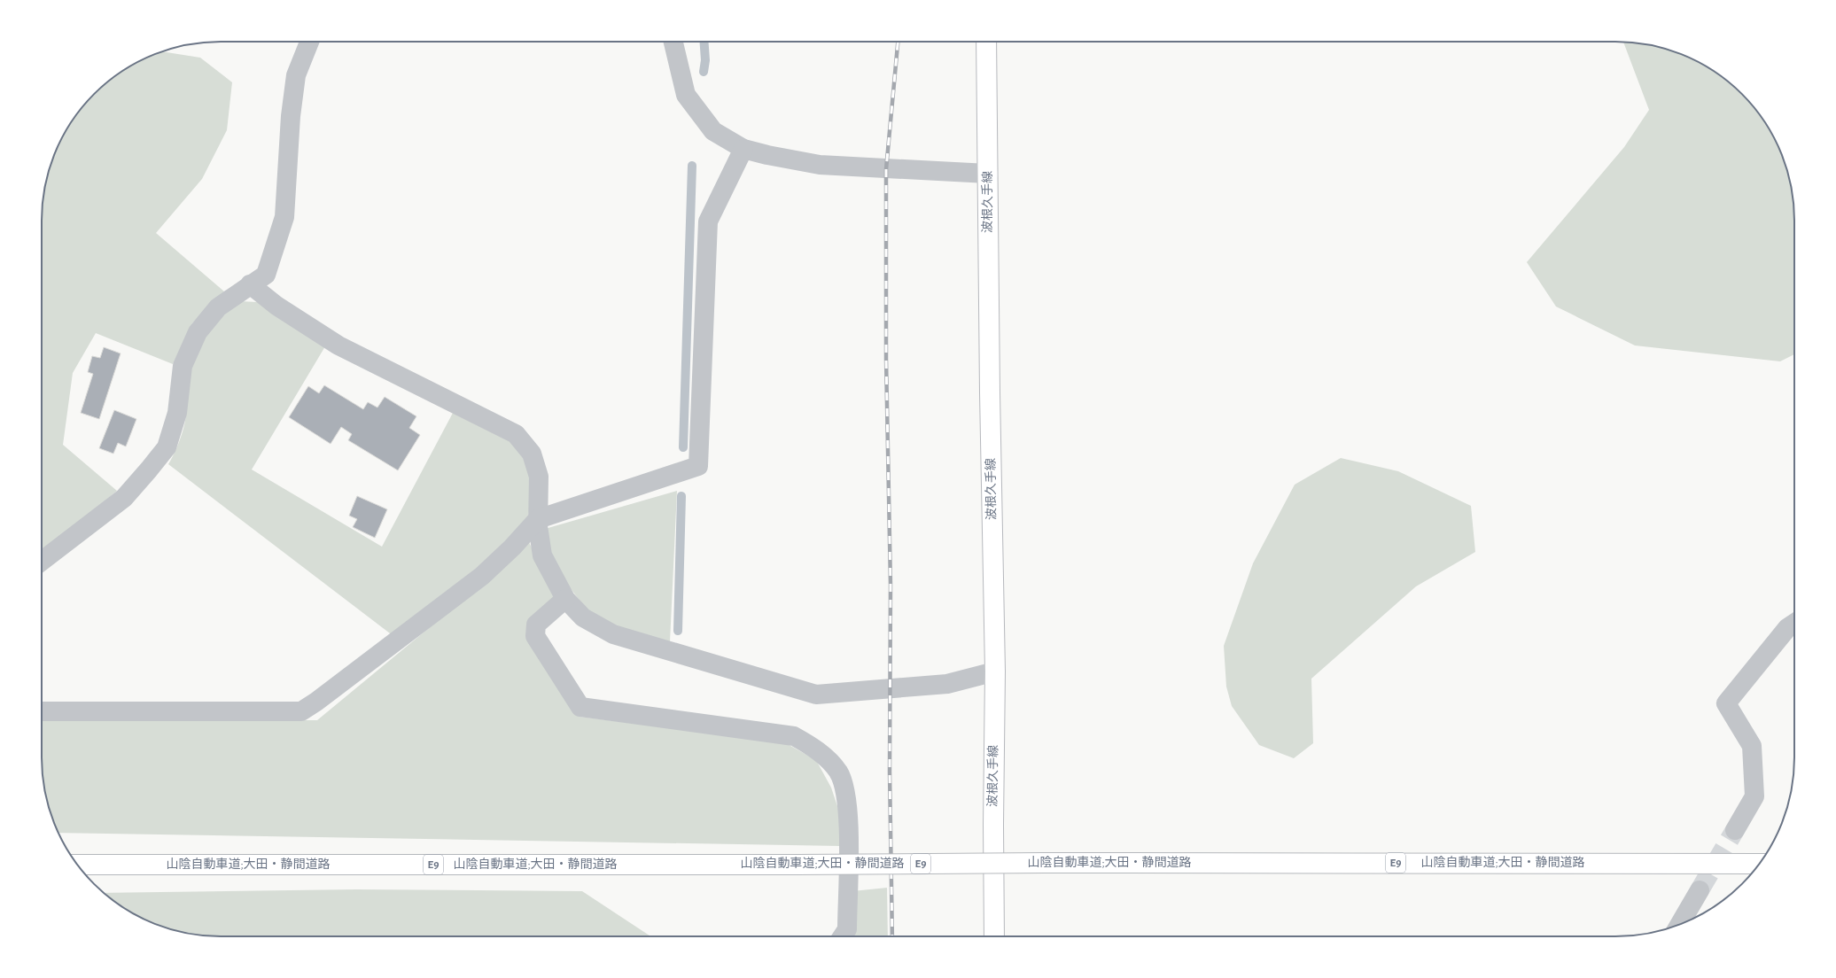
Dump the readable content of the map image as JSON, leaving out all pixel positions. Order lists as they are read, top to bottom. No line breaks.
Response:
{"streets":{"main road":["波根久手線","山陰自動車道;大田・静間道路","E9"]}}
